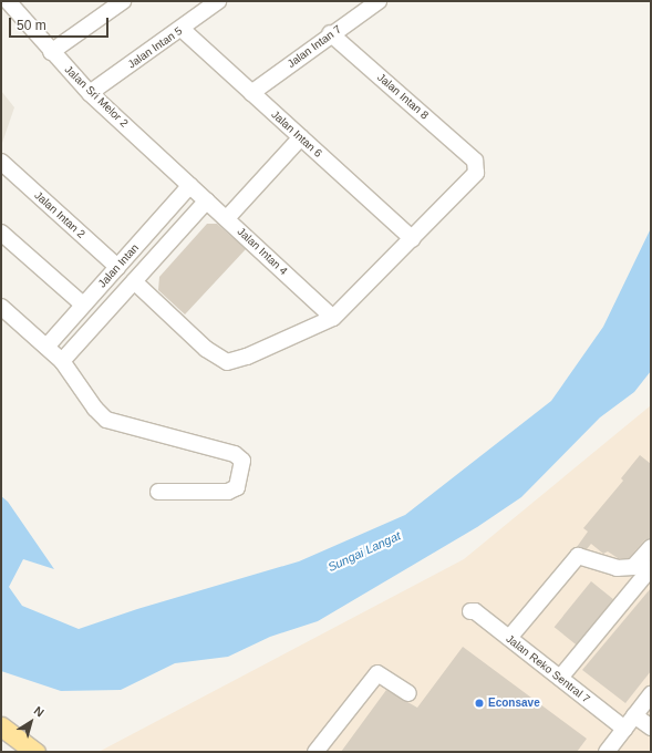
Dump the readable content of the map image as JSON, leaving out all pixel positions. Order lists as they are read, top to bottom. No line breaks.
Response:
{"streets":{"street":["Jalan Intan 7","Jalan Intan 5","Jalan Sri Melor 2","Jalan Intan 8","Jalan Intan 6","Jalan Intan 2","Jalan Intan 4","Jalan Intan","Jalan Reko Sentral 7"]},"crossings":[["Jalan Intan 7","Jalan Intan 8"],["Jalan Intan 7","Jalan Intan 6"],["Jalan Intan 5","Jalan Sri Melor 2"],["Jalan Intan 5","Jalan Intan 6"],["Jalan Sri Melor 2","Jalan Intan 4"],["Jalan Sri Melor 2","Jalan Intan"],["Jalan Intan 8","Jalan Intan 6"],["Jalan Intan 2","Jalan Intan"],["Jalan Intan 4","Jalan Intan"]],"water":["Sungai Langat"],"places":["Econsave"],"scale_bar":"50 m","north":"top right"}
